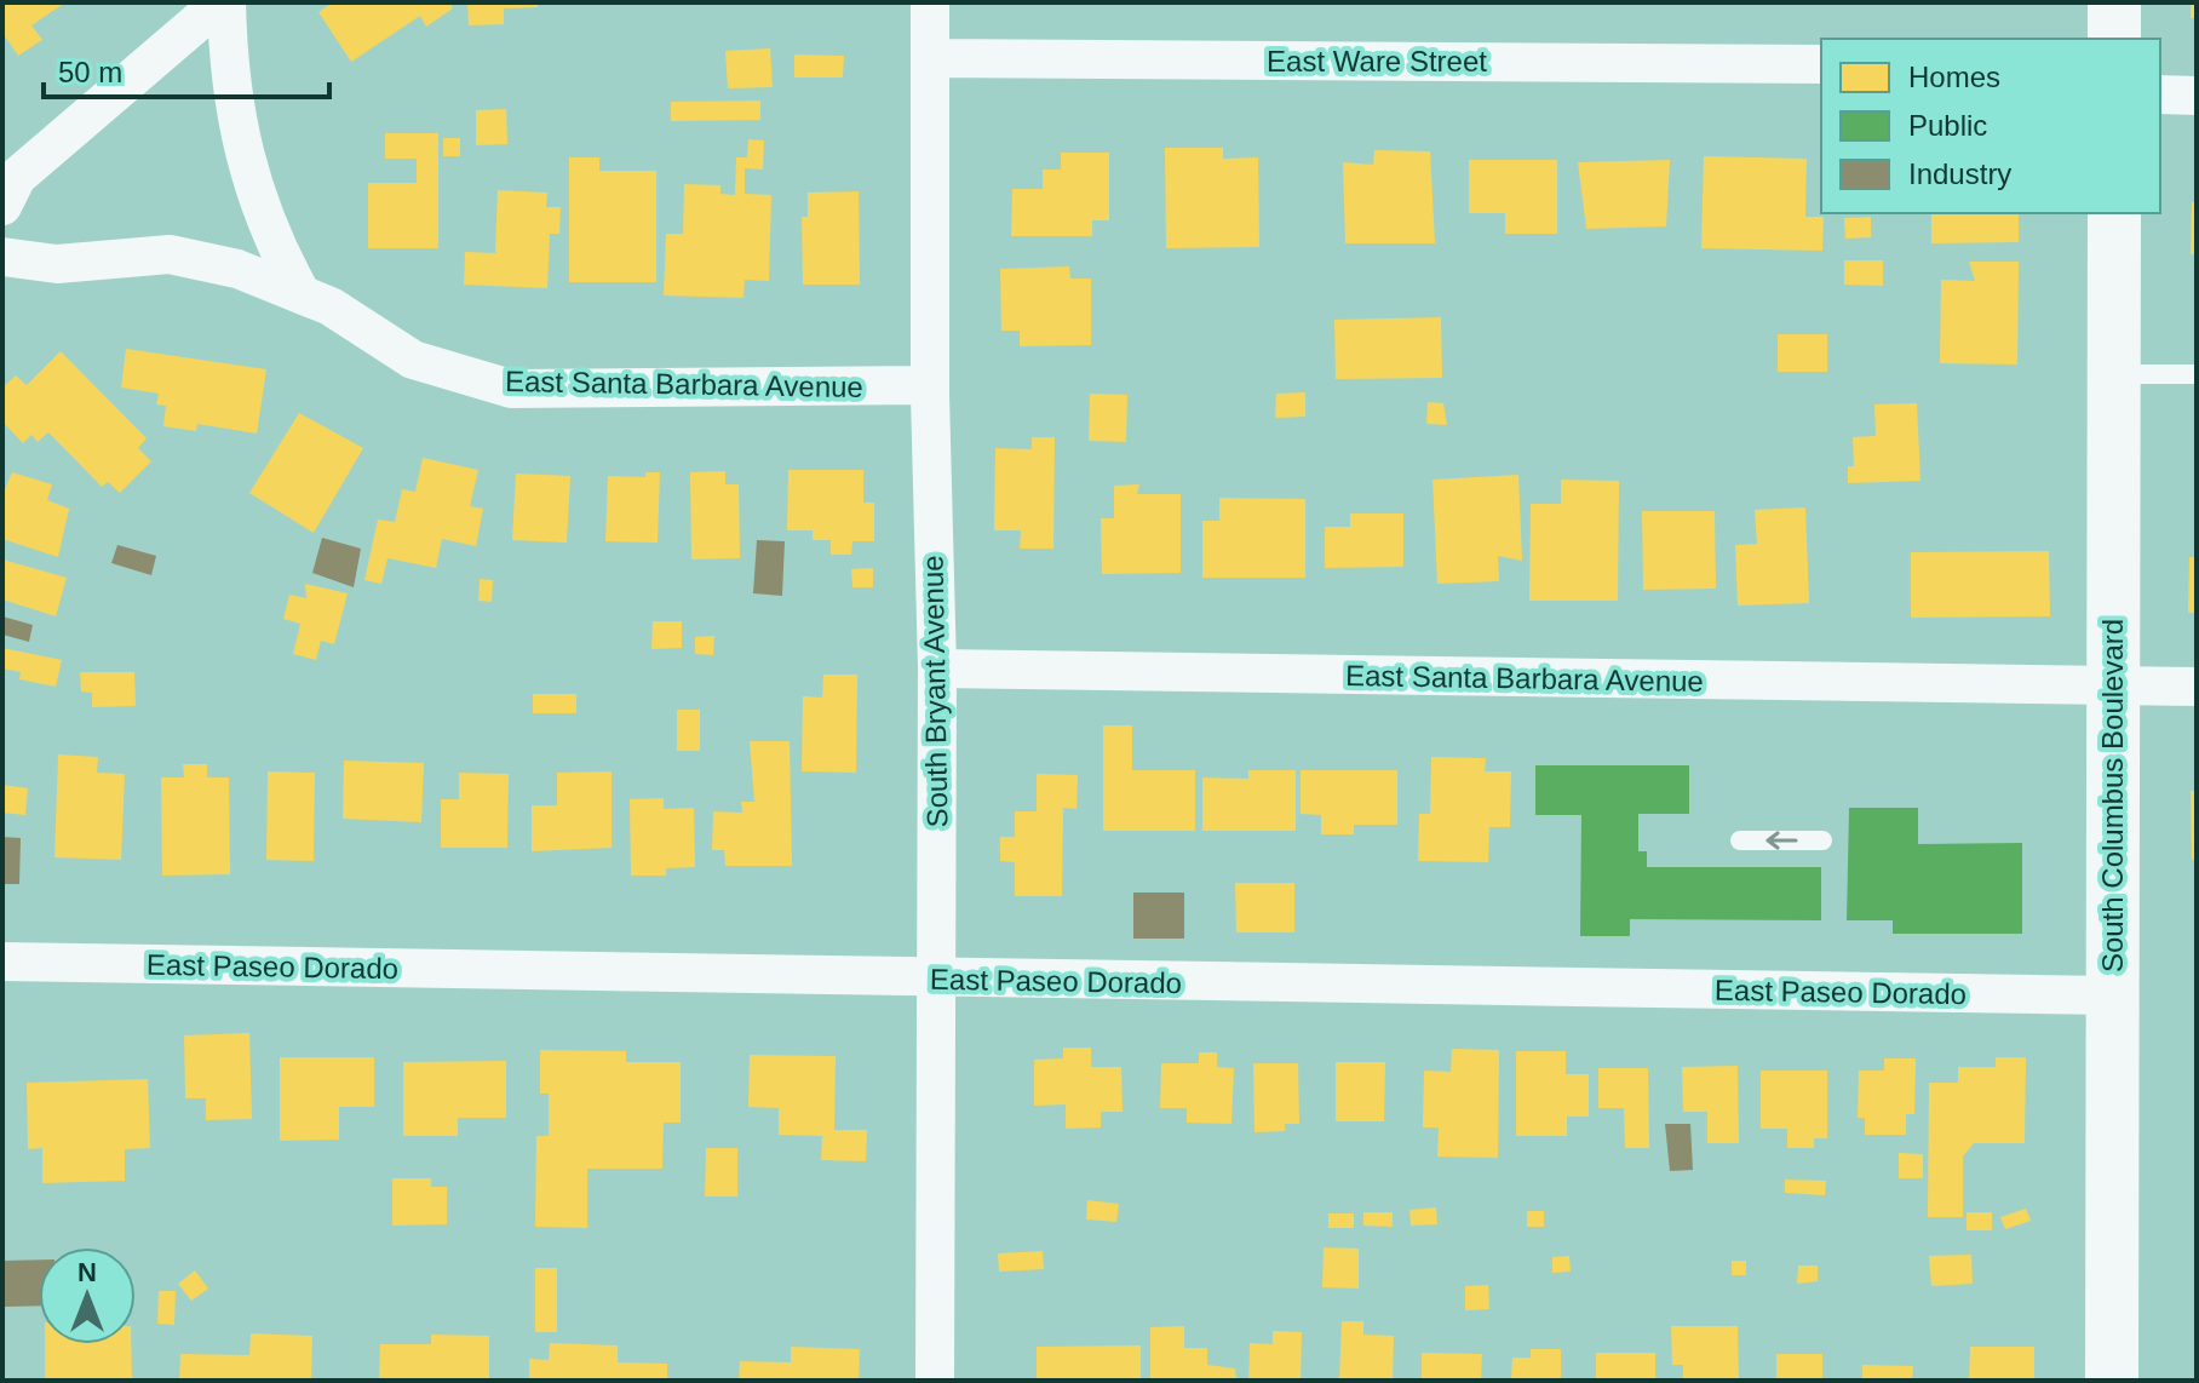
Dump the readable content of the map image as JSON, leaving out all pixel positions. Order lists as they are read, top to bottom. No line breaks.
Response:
{"streets":{"street":["East Ware Street","East Santa Barbara Avenue","South Bryant Avenue","South Columbus Boulevard","East Paseo Dorado"]},"crossings":[["East Ware Street","South Bryant Avenue"],["East Santa Barbara Avenue","South Bryant Avenue"],["East Santa Barbara Avenue","South Columbus Boulevard"],["South Bryant Avenue","East Paseo Dorado"],["South Columbus Boulevard","East Paseo Dorado"]],"legend":["Homes","Public","Industry"],"scale_bar":"50 m","north":"top"}
